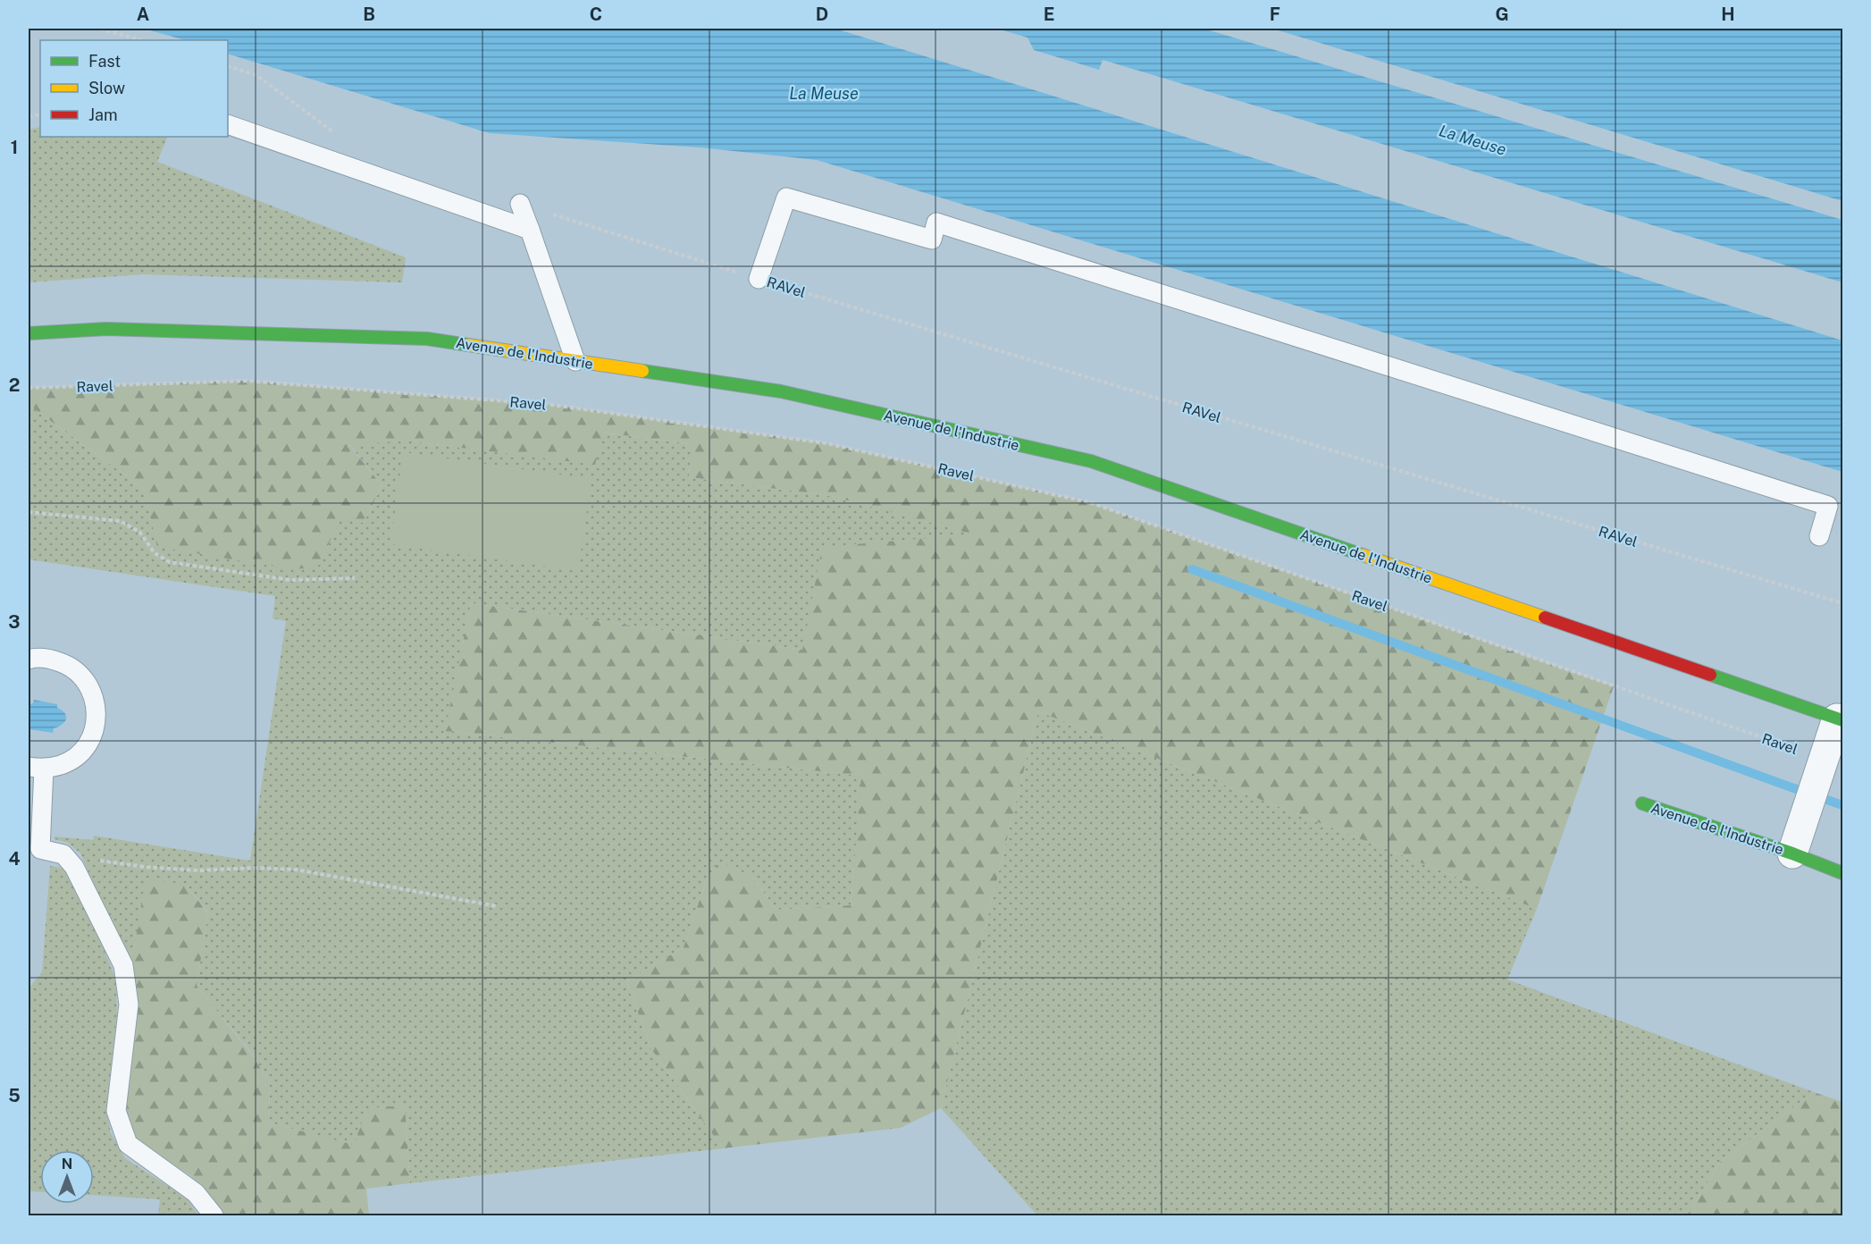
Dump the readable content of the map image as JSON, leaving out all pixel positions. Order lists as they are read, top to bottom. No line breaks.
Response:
{"streets":{"main road":["Avenue de l'Industrie"],"path":["RAVel","Ravel"]},"crossings":[["Avenue de l'Industrie","Ravel"]],"water":["La Meuse"],"legend":["Fast","Slow","Jam"],"north":"top","grid":{"columns":["A","B","C","D","E","F","G","H"],"rows":["1","2","3","4","5"]}}
